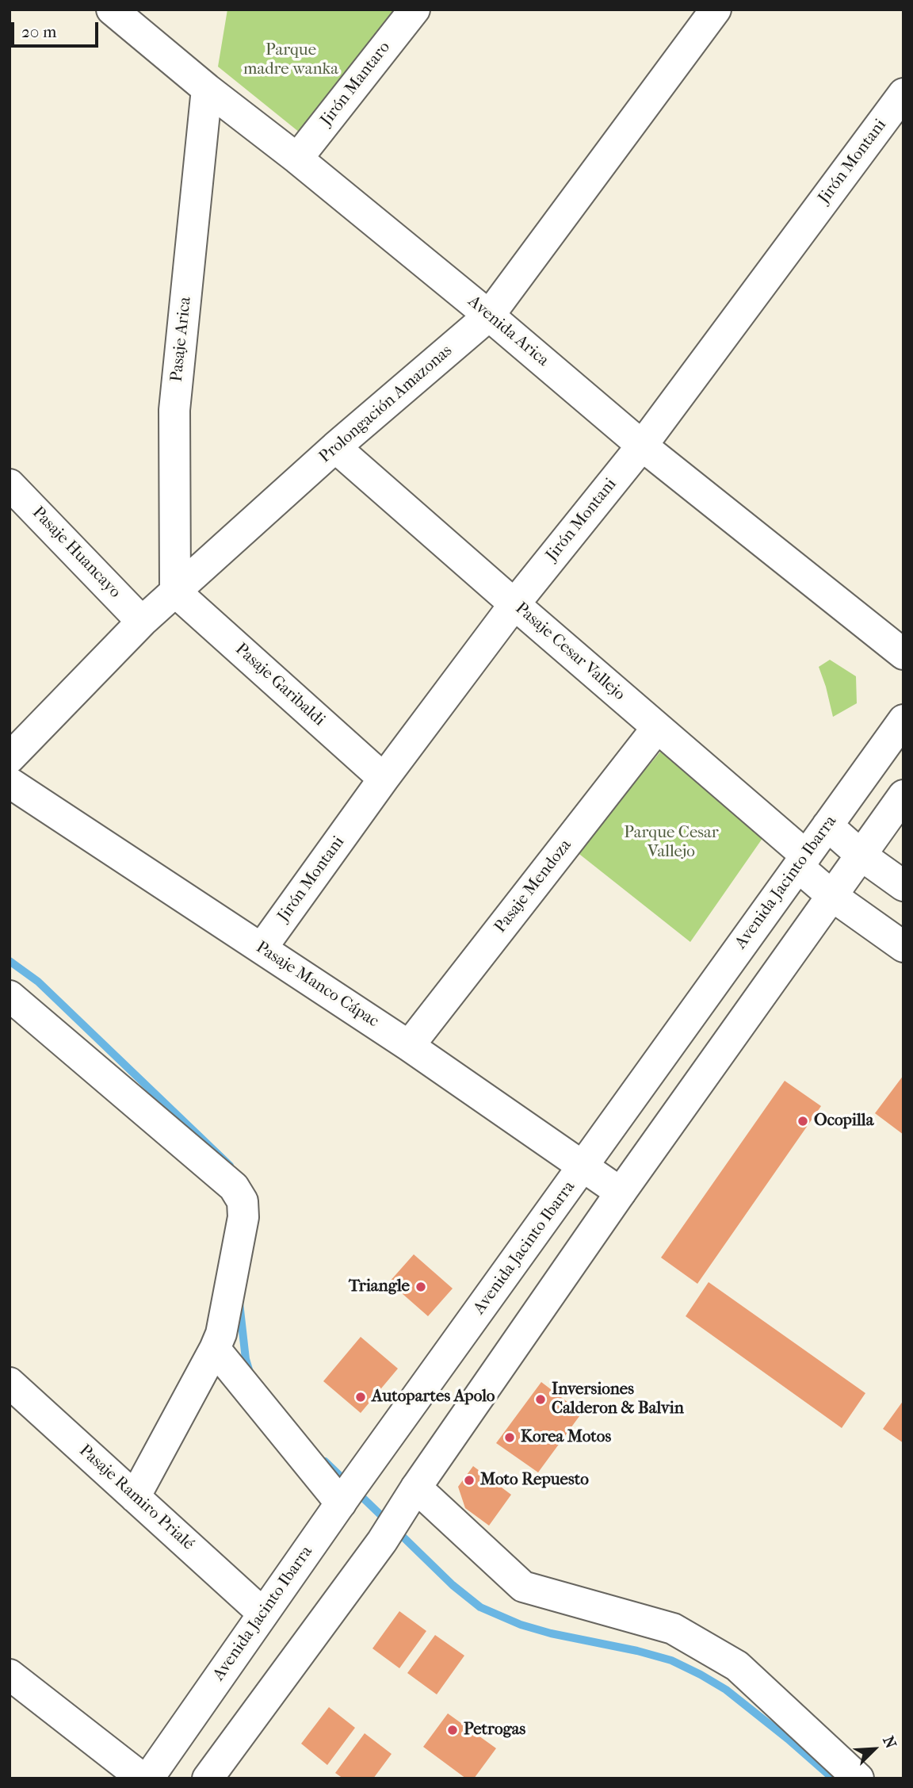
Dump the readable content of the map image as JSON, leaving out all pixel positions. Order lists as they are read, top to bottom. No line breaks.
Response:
{"streets":{"street":["Jirón Mantaro","Jirón Montani","Avenida Arica","Pasaje Arica","Prolongación Amazonas","Pasaje Huancayo","Pasaje Cesar Vallejo","Pasaje Garibaldi","Avenida Jacinto Ibarra","Pasaje Mendoza","Pasaje Manco Cápac","Pasaje Ramiro Prialé"]},"crossings":[["Jirón Mantaro","Avenida Arica"],["Jirón Montani","Avenida Arica"],["Jirón Montani","Pasaje Cesar Vallejo"],["Jirón Montani","Pasaje Garibaldi"],["Jirón Montani","Pasaje Manco Cápac"],["Avenida Arica","Pasaje Arica"],["Avenida Arica","Prolongación Amazonas"],["Pasaje Arica","Prolongación Amazonas"],["Pasaje Arica","Pasaje Garibaldi"],["Prolongación Amazonas","Pasaje Huancayo"],["Prolongación Amazonas","Pasaje Cesar Vallejo"],["Prolongación Amazonas","Pasaje Garibaldi"],["Pasaje Cesar Vallejo","Avenida Jacinto Ibarra"],["Pasaje Cesar Vallejo","Pasaje Mendoza"],["Avenida Jacinto Ibarra","Pasaje Manco Cápac"],["Avenida Jacinto Ibarra","Pasaje Ramiro Prialé"],["Pasaje Mendoza","Pasaje Manco Cápac"]],"parks":["Parque madre wanka","Parque Cesar Vallejo"],"places":["Ocopilla","Triangle","Autopartes Apolo","Inversiones Calderon & Balvin","Korea Motos","Moto Repuesto","Petrogas"],"scale_bar":"20 m","north":"top right"}
